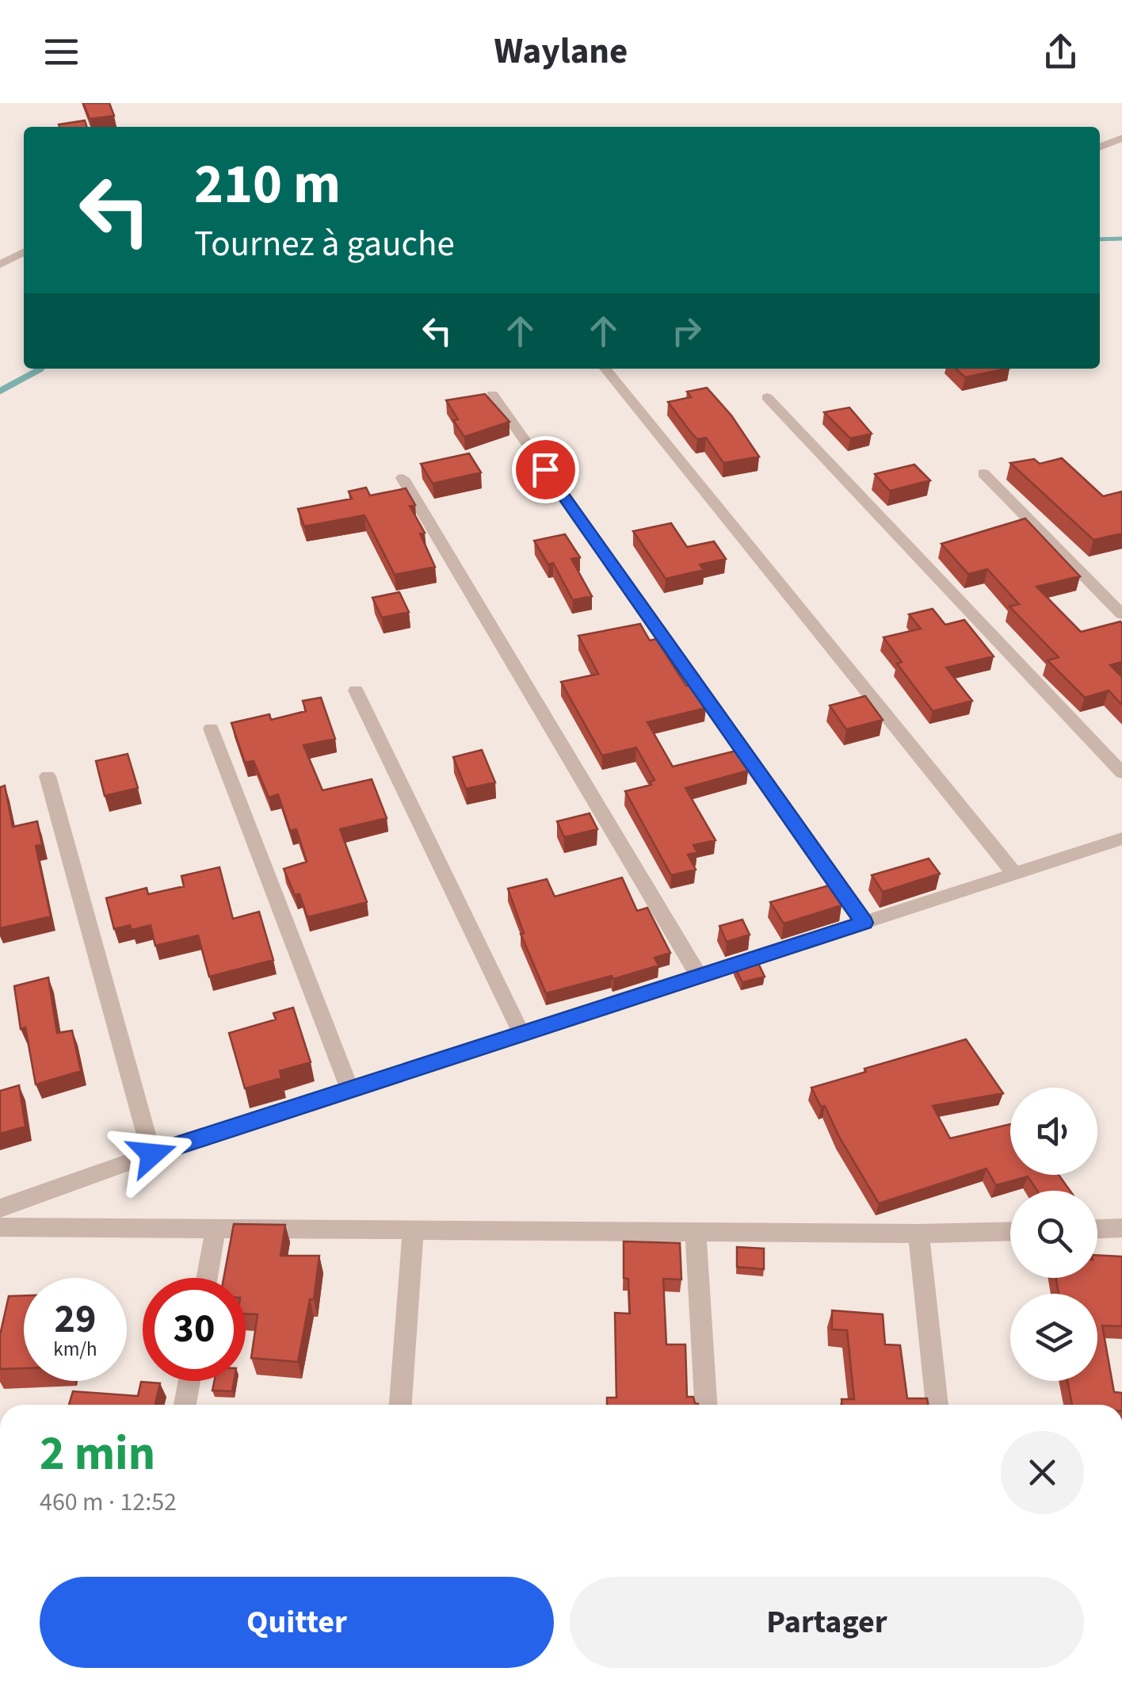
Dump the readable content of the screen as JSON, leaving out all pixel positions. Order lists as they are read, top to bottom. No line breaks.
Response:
{"page":{"header":"Waylane","turn":["210 m","Tournez à gauche"],"speed":"29 km/h","limit":"30","heading":["2 min","460 m · 12:52"],"buttons":["Quitter","Partager"]}}
